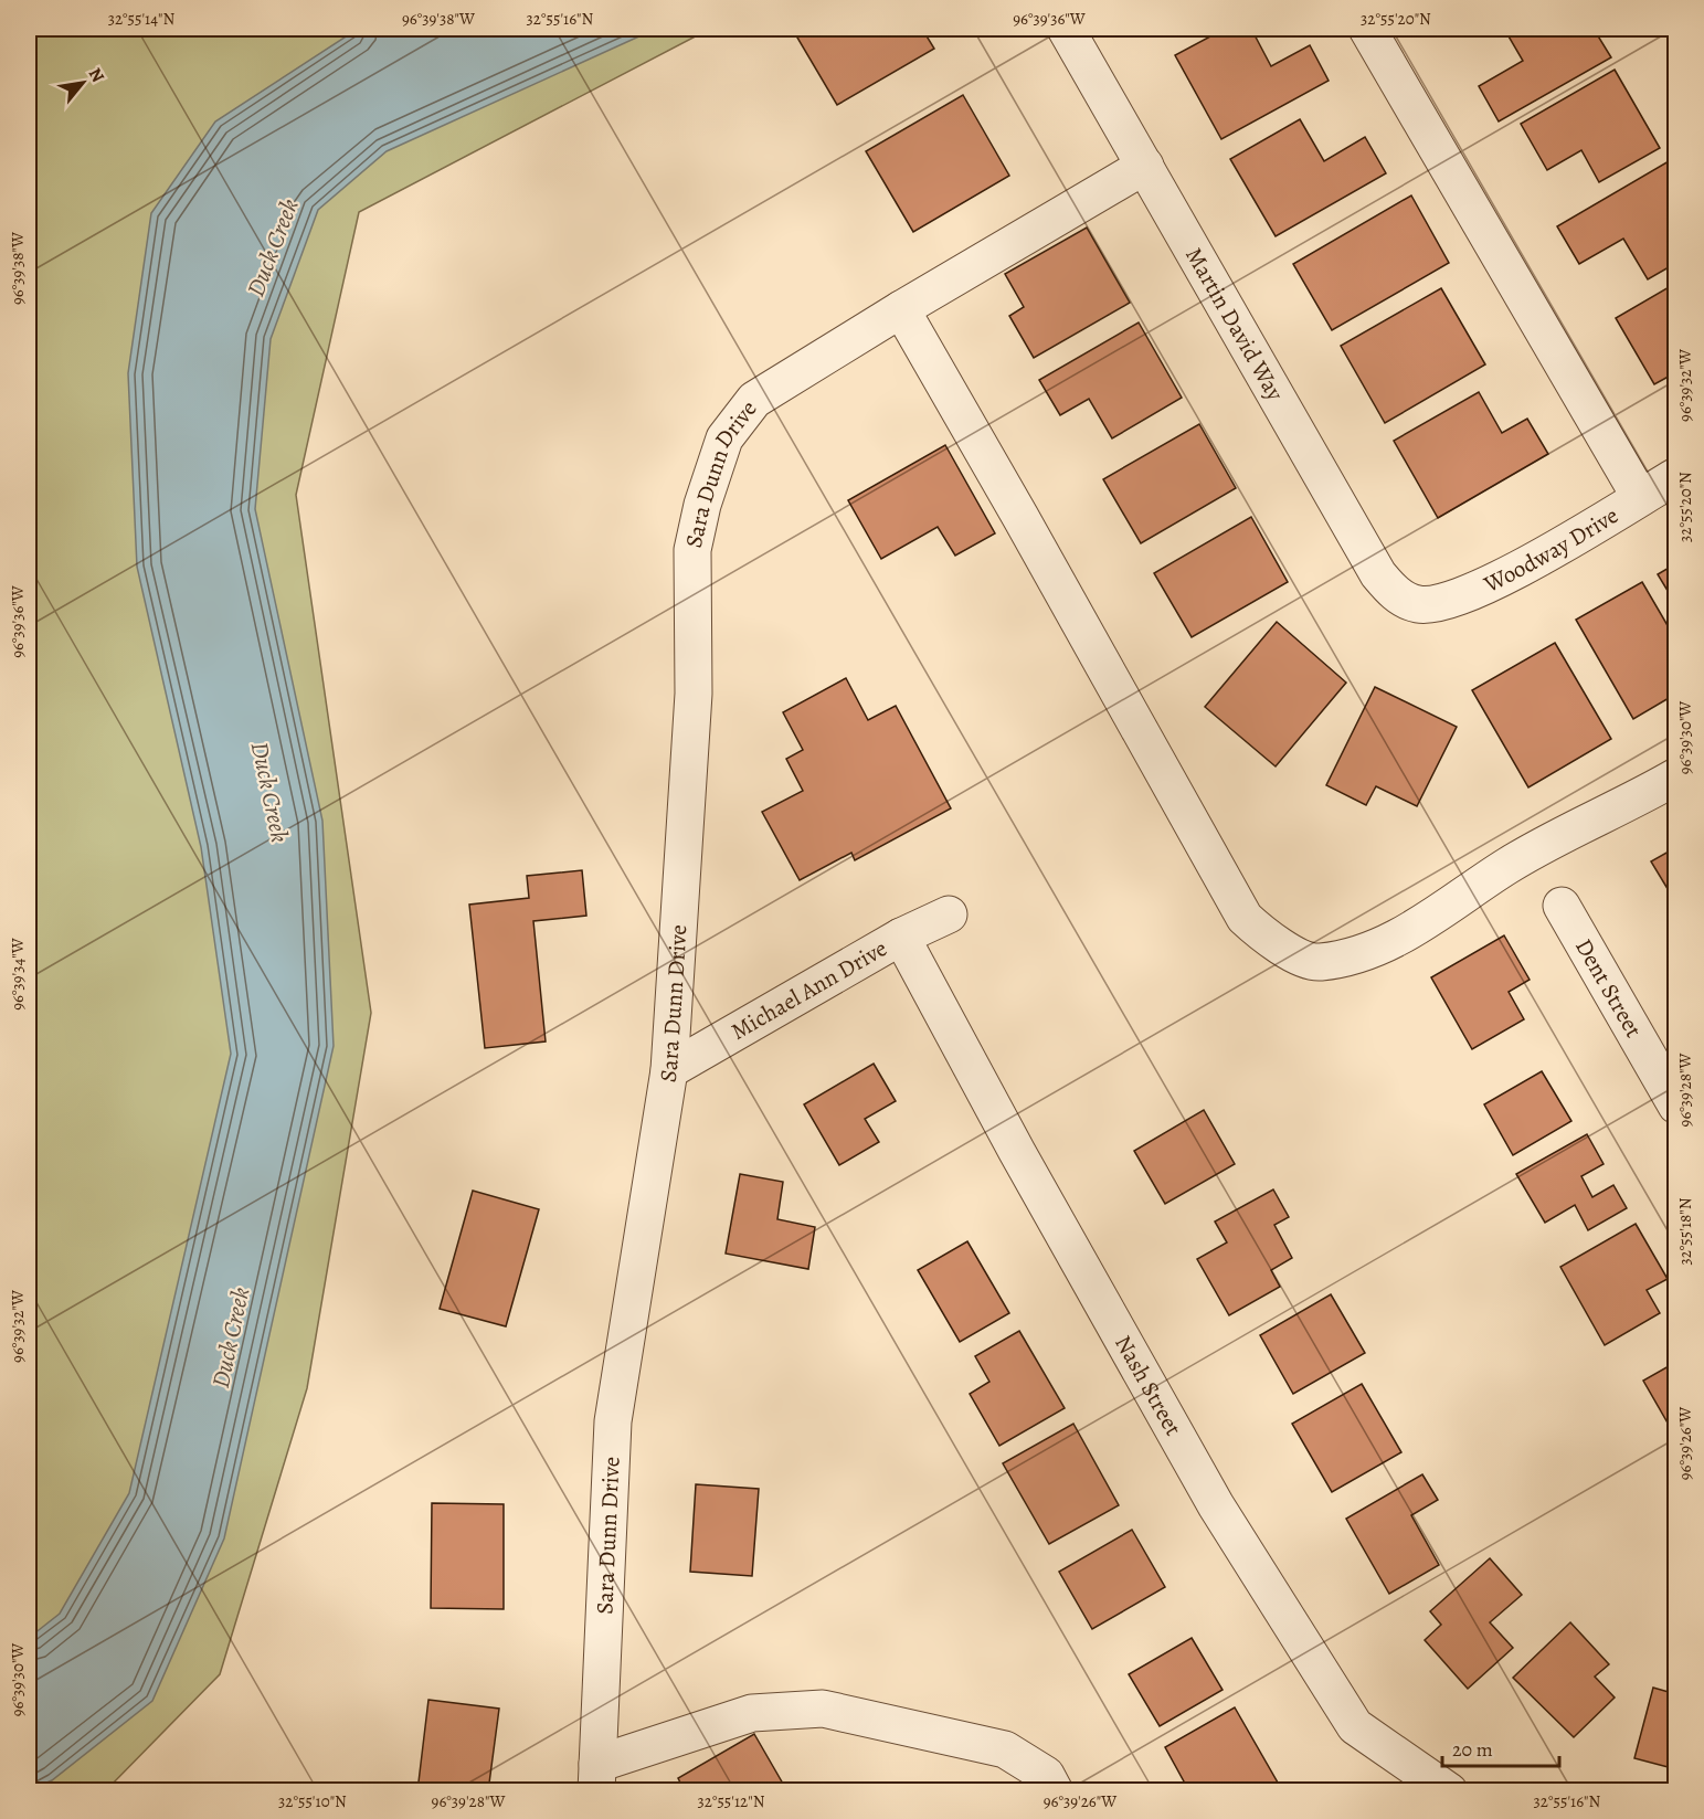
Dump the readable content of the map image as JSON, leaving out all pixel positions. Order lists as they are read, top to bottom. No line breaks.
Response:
{"streets":{"street":["Martin David Way","Sara Dunn Drive","Woodway Drive","Dent Street","Michael Ann Drive","Nash Street"]},"crossings":[["Martin David Way","Sara Dunn Drive"],["Martin David Way","Woodway Drive"],["Sara Dunn Drive","Michael Ann Drive"],["Michael Ann Drive","Nash Street"]],"water":["Duck Creek"],"scale_bar":"20 m","north":"top right","coordinates":["32°55'14\"N","96°39'38\"W","32°55'16\"N","96°39'36\"W","32°55'20\"N","96°39'32\"W","96°39'30\"W","96°39'34\"W","96°39'28\"W","32°55'18\"N","96°39'26\"W","32°55'10\"N","32°55'12\"N"]}
